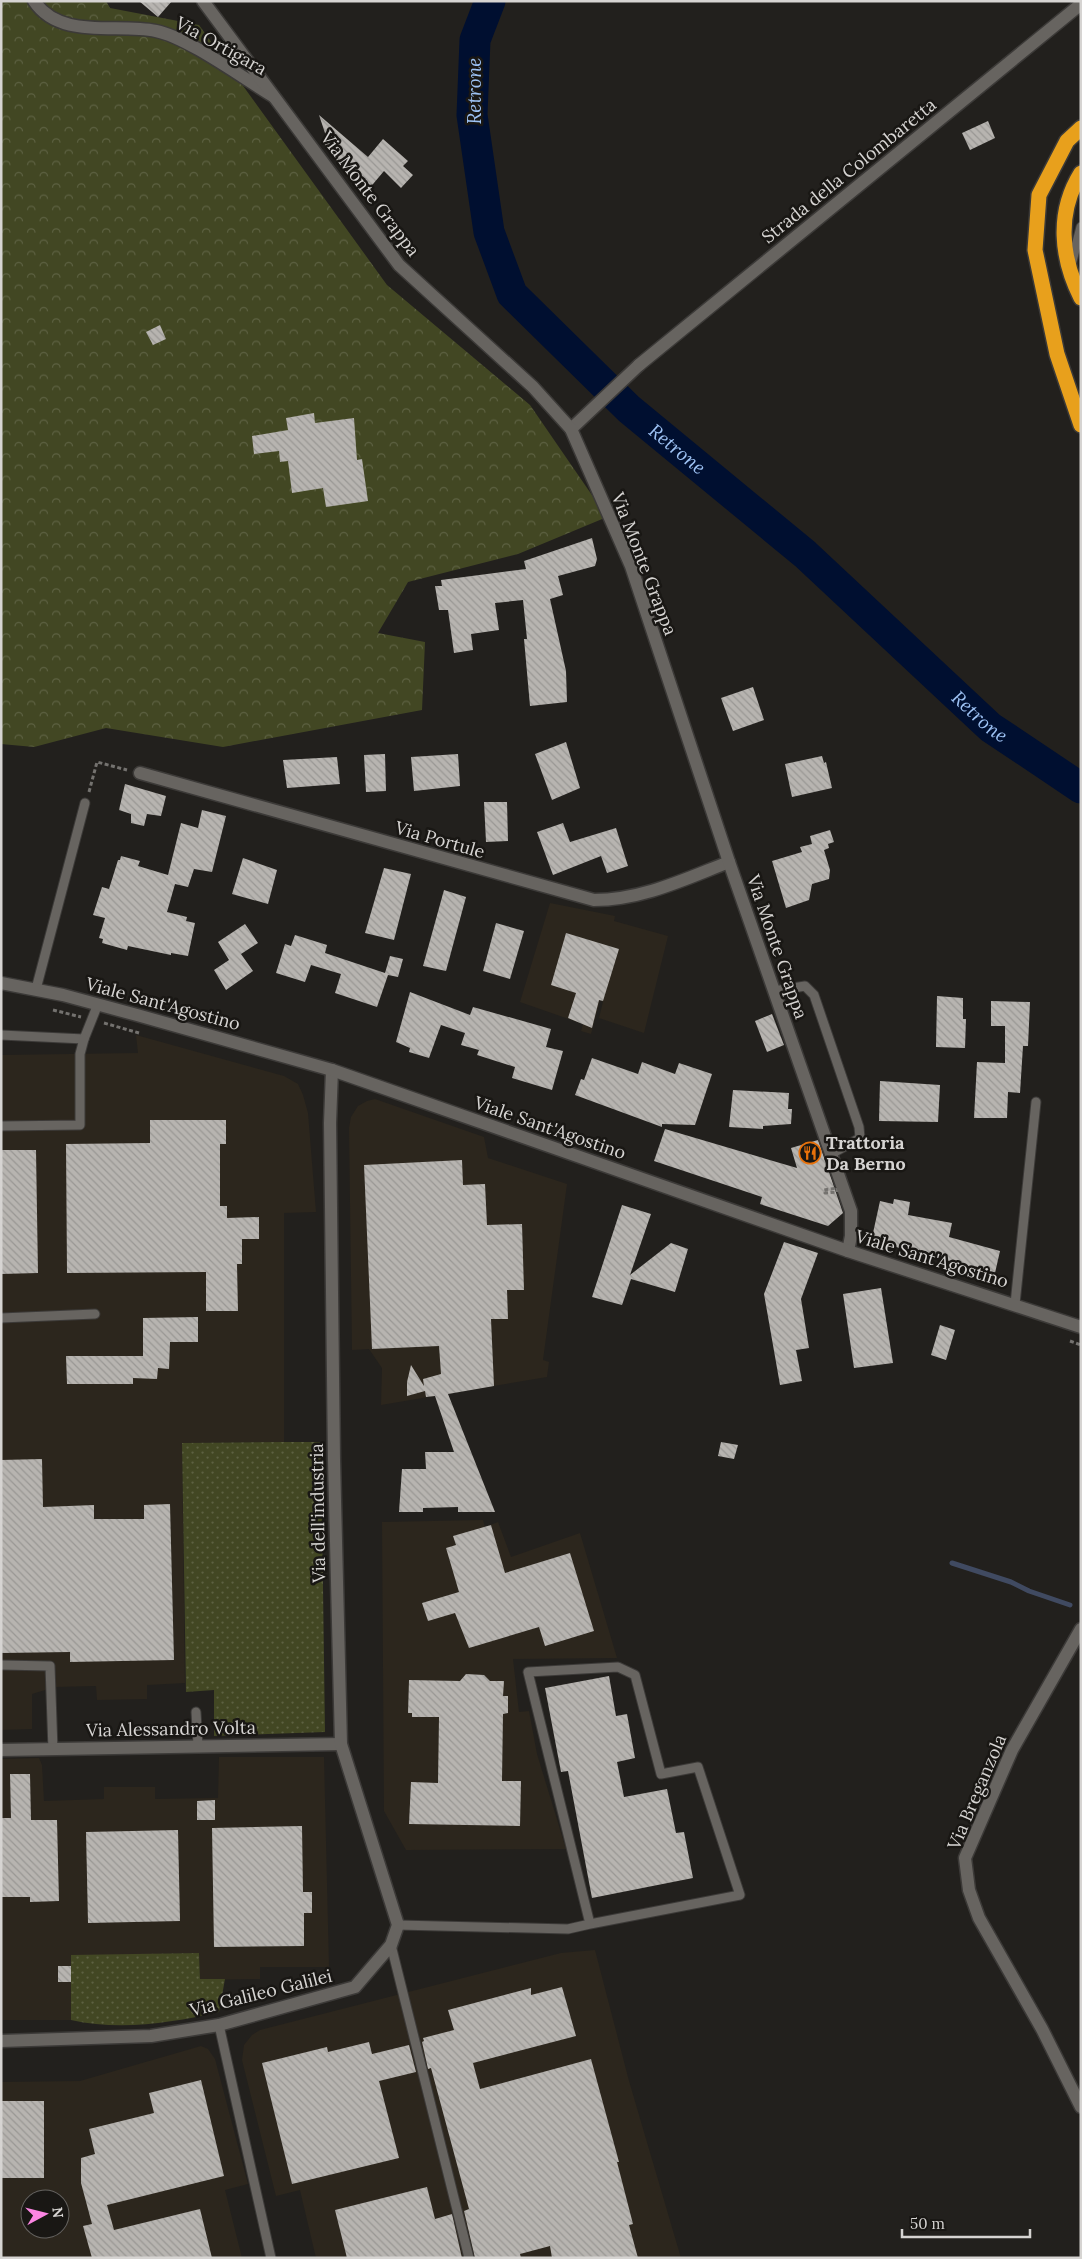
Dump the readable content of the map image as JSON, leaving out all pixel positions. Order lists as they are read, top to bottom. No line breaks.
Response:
{"streets":{"street":["Via Ortigara","Strada della Colombaretta","Via Monte Grappa","Via Portule","Viale Sant'Agostino","Via dell'industria","Via Alessandro Volta","Via Breganzola","Via Galileo Galilei"]},"crossings":[["Via Ortigara","Via Monte Grappa"],["Strada della Colombaretta","Via Monte Grappa"],["Via Monte Grappa","Via Portule"],["Via Monte Grappa","Viale Sant'Agostino"],["Viale Sant'Agostino","Via dell'industria"],["Via dell'industria","Via Alessandro Volta"]],"water":["Retrone"],"places":{"restaurant":["Trattoria Da Berno"]},"scale_bar":"50 m","north":"right"}
